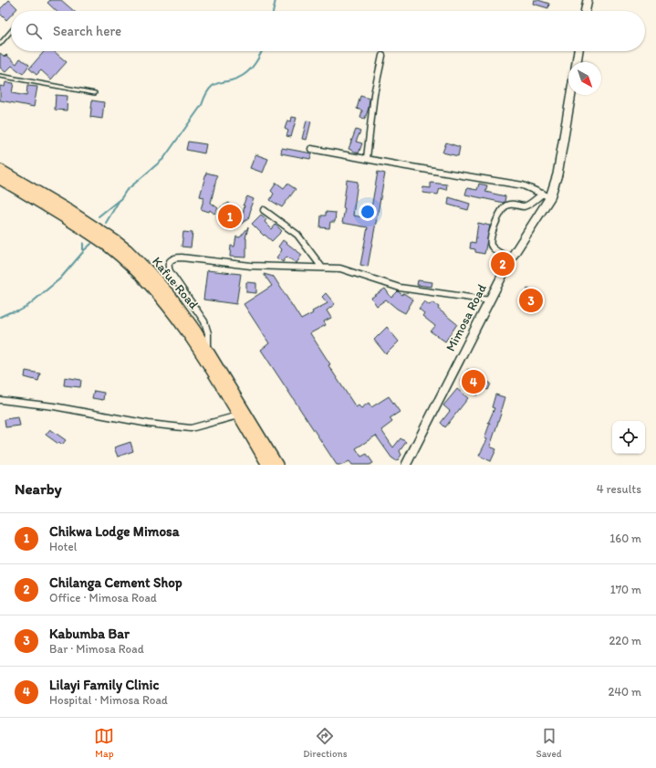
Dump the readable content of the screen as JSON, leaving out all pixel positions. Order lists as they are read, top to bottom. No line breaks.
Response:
{"streets":{"highway":["Kafue Road"],"street":["Mimosa Road"]},"north":"bottom right","page":{"search":"Search here","pins":["1","2","3","4"],"heading":["Nearby","4 results"],"list":[{"mark":"1","name":"Chikwa Lodge Mimosa","note":"Hotel","value":"160 m"},{"mark":"2","name":"Chilanga Cement Shop","note":"Office · Mimosa Road","value":"170 m"},{"mark":"3","name":"Kabumba Bar","note":"Bar · Mimosa Road","value":"220 m"},{"mark":"4","name":"Lilayi Family Clinic","note":"Hospital · Mimosa Road","value":"240 m"}],"nav":["Map","Directions","Saved"]}}
